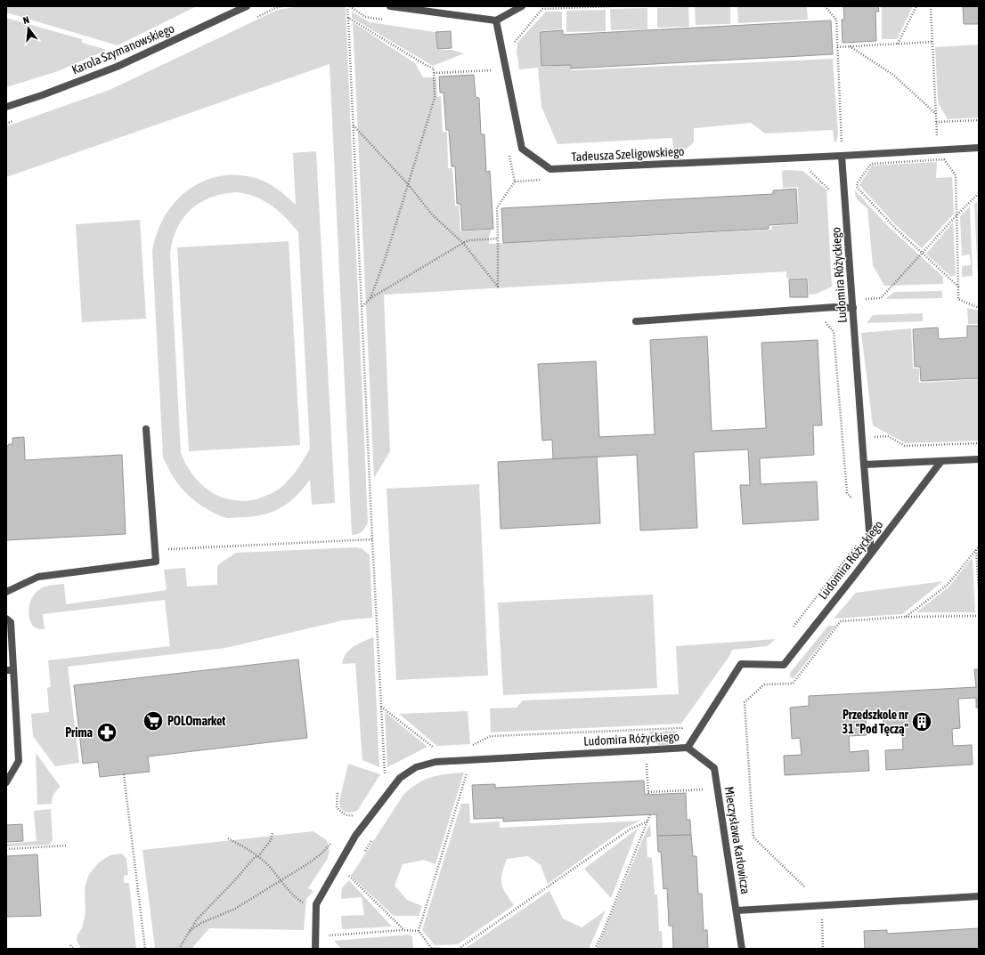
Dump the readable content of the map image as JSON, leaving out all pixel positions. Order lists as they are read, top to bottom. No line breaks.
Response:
{"streets":{"street":["Karola Szymanowskiego","Tadeusza Szeligowskiego","Ludomira Różyckiego","Mieczysława Karłowicza"]},"crossings":[["Tadeusza Szeligowskiego","Ludomira Różyckiego"],["Ludomira Różyckiego","Mieczysława Karłowicza"]],"places":{"supermarket":["POLOmarket"],"building":["Przedszkole nr 31 \"Pod Tęczą\""],"pharmacy":["Prima"]},"north":"top"}
